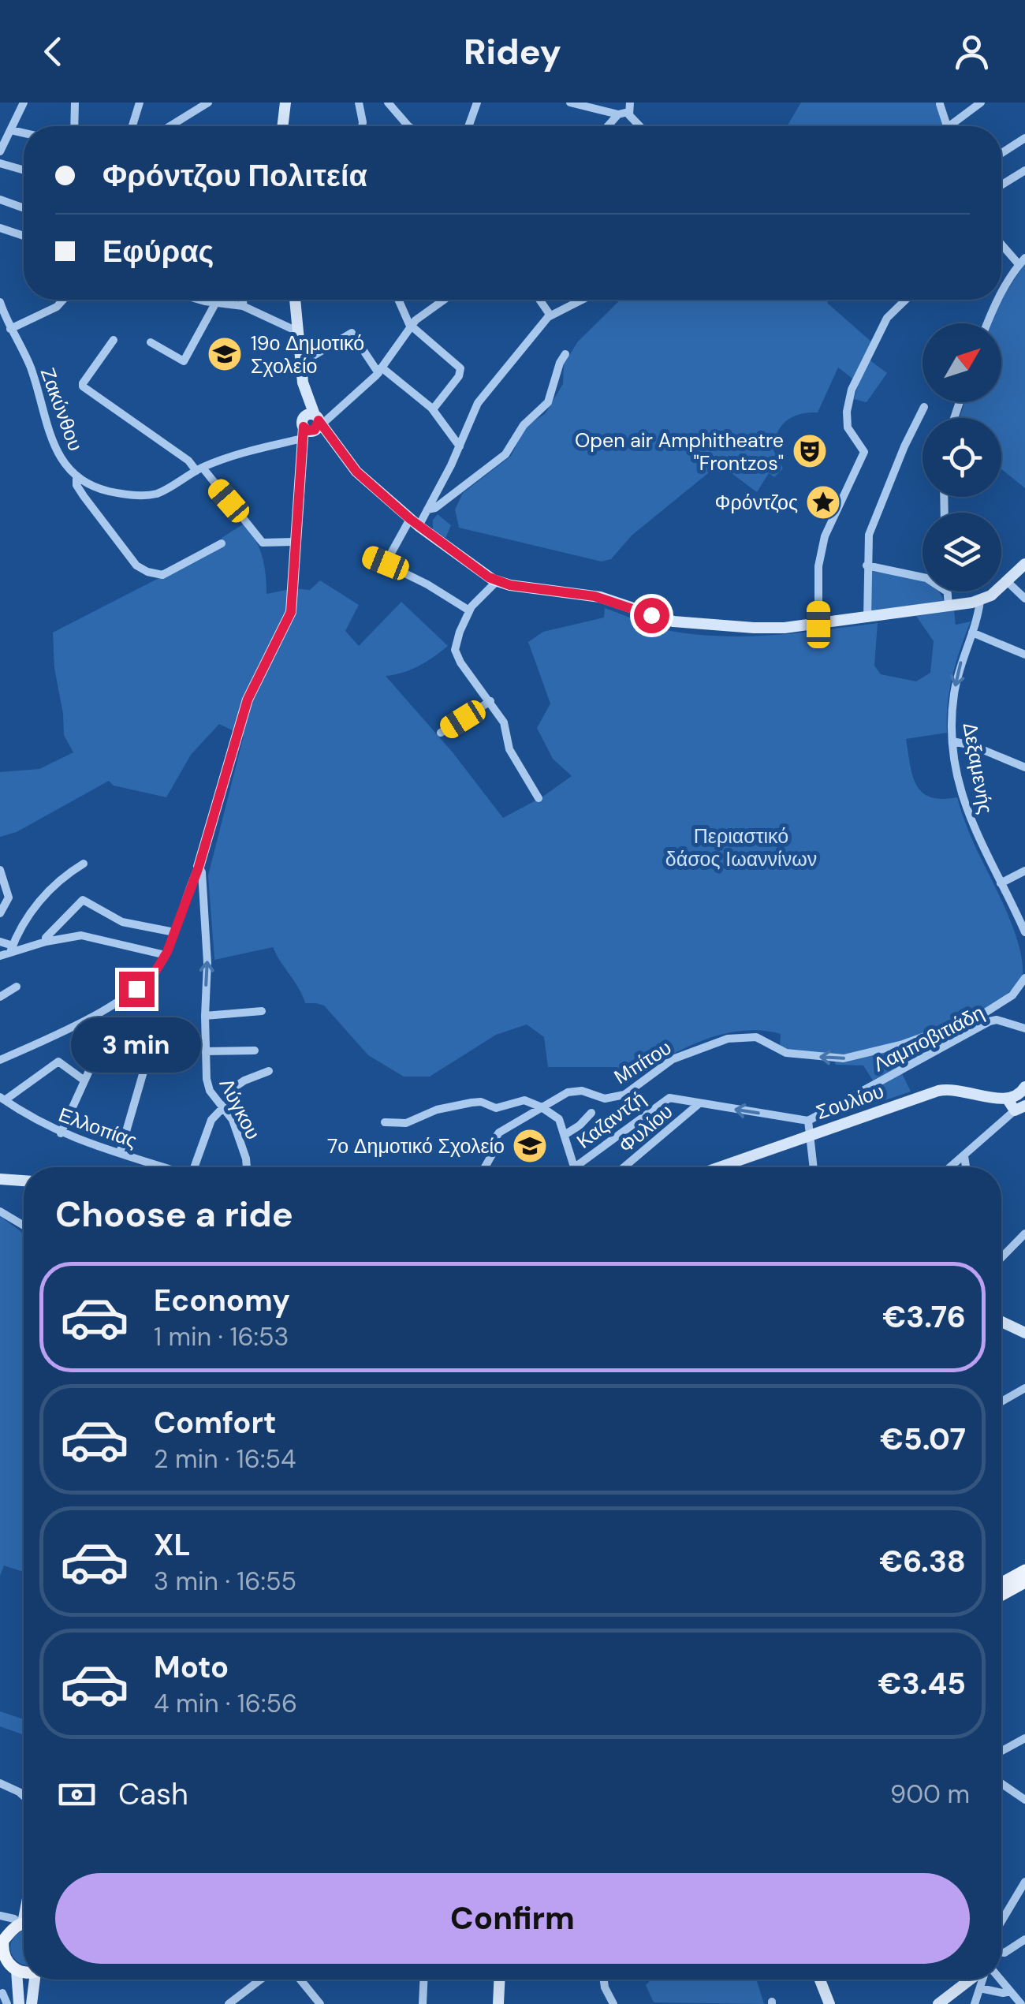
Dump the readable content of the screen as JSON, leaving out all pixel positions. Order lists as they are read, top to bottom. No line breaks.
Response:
{"streets":{"street":["Ζακύνθου","Δεξαμενής","Λαμποβιτιάδη","Μπίτου","Σουλίου","Λύγκου","Καζαντζή","Ελλοπίας","Φυλίου"]},"crossings":[["Καζαντζή","Φυλίου"]],"one_way":["Μπίτου"],"parks":["Περιαστικό δάσος Ιωαννίνων"],"places":{"school or university":["19ο Δημοτικό Σχολείο","7ο Δημοτικό Σχολείο"],"theatre":["Open air Amphitheatre \"Frontzos\""],"place":["Φρόντζος"]},"north":"top right","page":{"header":"Ridey","banner":["Φρόντζου Πολιτεία","Εφύρας"],"bubble":"3 min","heading":"Choose a ride","list":[{"name":"Economy","note":"1 min · 16:53","value":"€3.76"},{"name":"Comfort","note":"2 min · 16:54","value":"€5.07"},{"name":"XL","note":"3 min · 16:55","value":"€6.38"},{"name":"Moto","note":"4 min · 16:56","value":"€3.45"}],"pay":["Cash","900 m"],"buttons":"Confirm"}}
